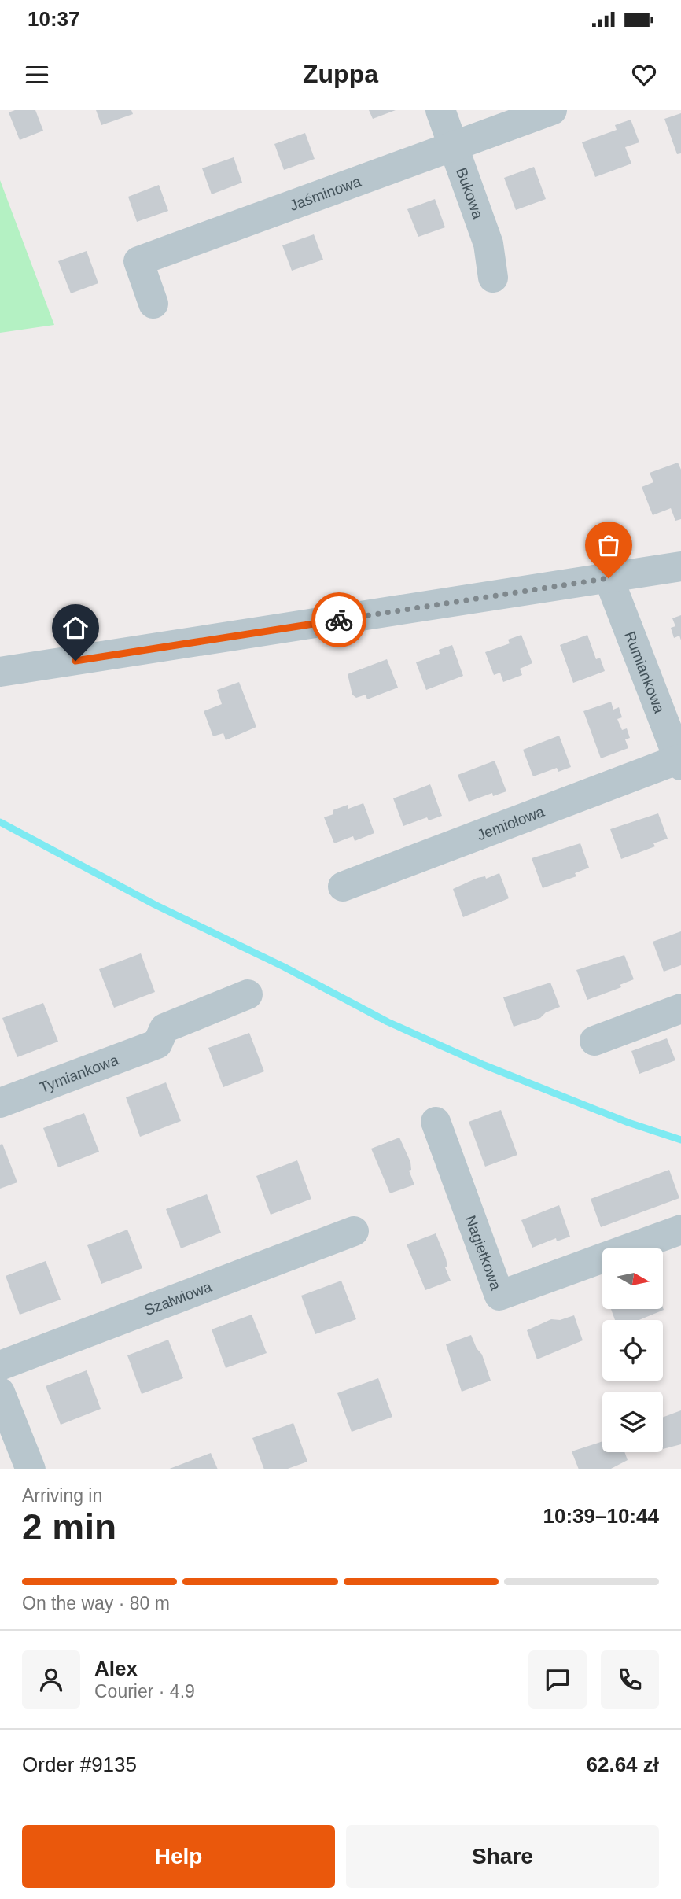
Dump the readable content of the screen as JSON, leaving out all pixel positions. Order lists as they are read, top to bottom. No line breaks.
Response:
{"streets":{"street":["Bukowa","Jaśminowa","Rumiankowa","Jemiołowa","Tymiankowa","Nagietkowa","Szałwiowa"]},"crossings":[["Bukowa","Jaśminowa"],["Rumiankowa","Jemiołowa"]],"north":"right","page":{"status":"10:37","header":"Zuppa","heading":["2 min","Arriving in","10:39–10:44"],"panel":["Alex","Courier · 4.9","Order #9135","62.64 zł"],"bar":"On the way · 80 m","buttons":["Help","Share"]}}
